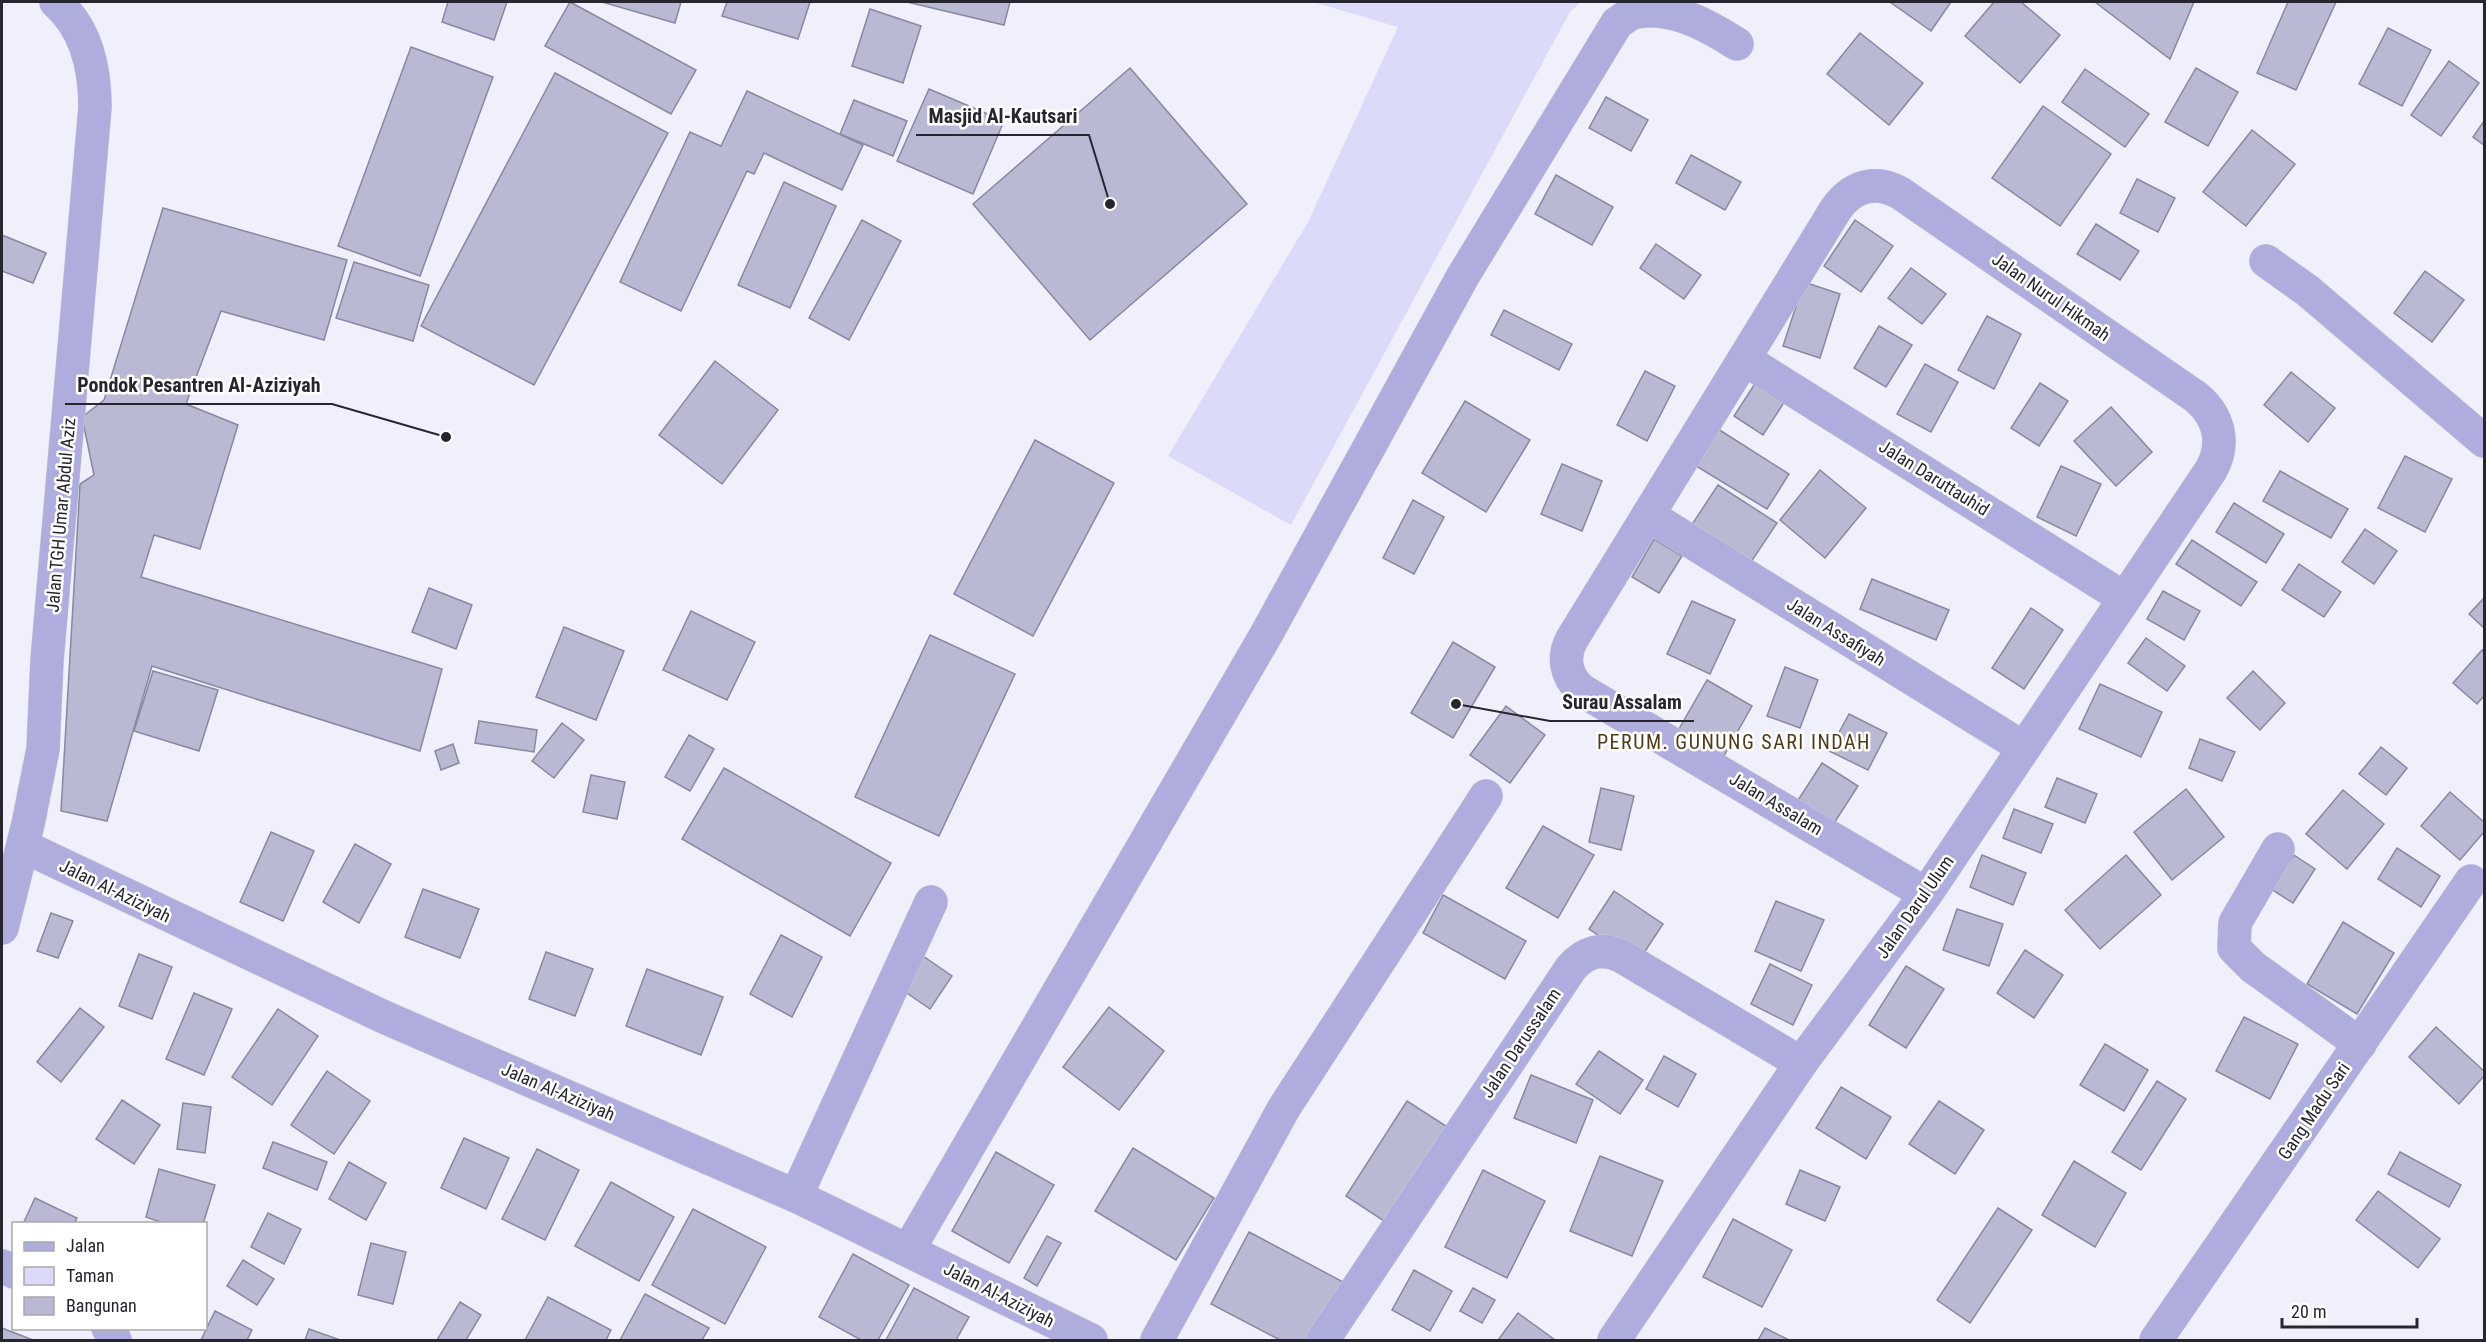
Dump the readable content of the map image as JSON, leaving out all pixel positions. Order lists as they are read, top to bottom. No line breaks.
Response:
{"streets":{"street":["Jalan Nurul Hikmah","Jalan Daruttauhid","Jalan TGH Umar Abdul Aziz","Jalan Assafiyah","Jalan Assalam","Jalan Al-Aziziyah","Jalan Darul Ulum","Jalan Darussalam","Gang Madu Sari"]},"crossings":[["Jalan Nurul Hikmah","Jalan Daruttauhid"],["Jalan Nurul Hikmah","Jalan Assafiyah"],["Jalan Nurul Hikmah","Jalan Assalam"],["Jalan Nurul Hikmah","Jalan Darul Ulum"],["Jalan Daruttauhid","Jalan Darul Ulum"],["Jalan TGH Umar Abdul Aziz","Jalan Al-Aziziyah"],["Jalan Assafiyah","Jalan Darul Ulum"],["Jalan Assalam","Jalan Darul Ulum"],["Jalan Darul Ulum","Jalan Darussalam"]],"districts":["PERUM. GUNUNG SARI INDAH"],"places":["Masjid Al-Kautsari","Pondok Pesantren Al-Aziziyah","Surau Assalam"],"legend":["Jalan","Taman","Bangunan"],"scale_bar":"20 m"}
